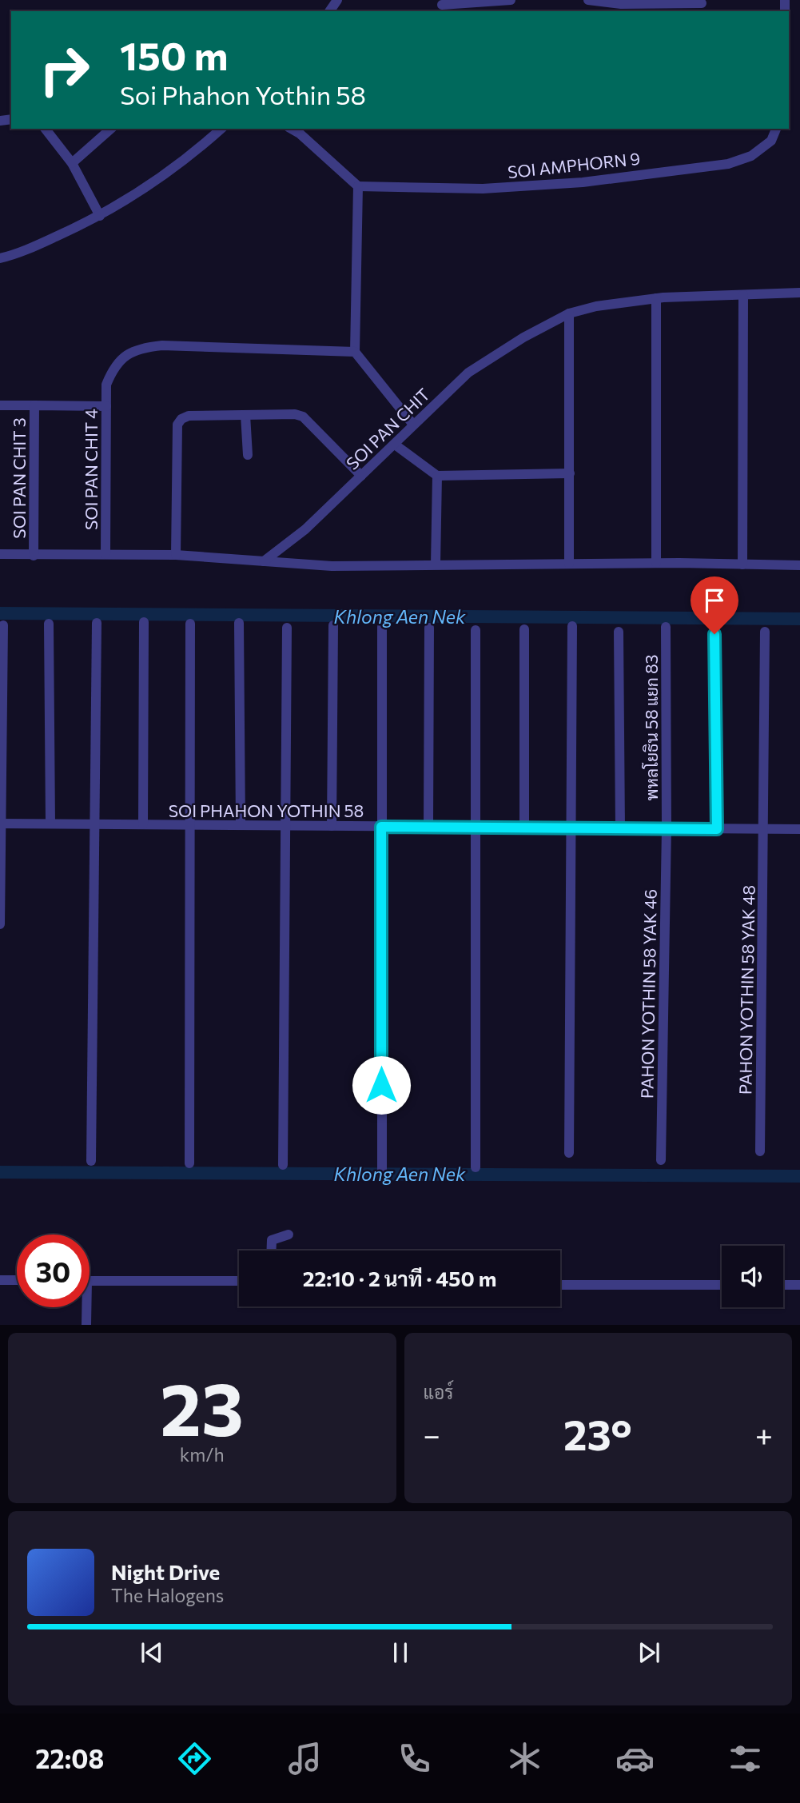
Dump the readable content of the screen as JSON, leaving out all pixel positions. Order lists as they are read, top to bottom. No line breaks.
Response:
{"streets":{"street":["SOI AMPHORN 9","SOI PAN CHIT","SOI PAN CHIT 4","SOI PAN CHIT 3","พหลโยธิน 58 แยก 83","SOI PHAHON YOTHIN 58","PAHON YOTHIN 58 YAK 48","PAHON YOTHIN 58 YAK 46"]},"crossings":[["SOI PAN CHIT 4","SOI PAN CHIT 3"],["พหลโยธิน 58 แยก 83","SOI PHAHON YOTHIN 58"],["พหลโยธิน 58 แยก 83","PAHON YOTHIN 58 YAK 46"],["SOI PHAHON YOTHIN 58","PAHON YOTHIN 58 YAK 48"],["SOI PHAHON YOTHIN 58","PAHON YOTHIN 58 YAK 46"]],"water":["Khlong Aen Nek"],"page":{"turn":["150 m","Soi Phahon Yothin 58"],"limit":"30","trip":"22:10 · 2 นาที · 450 m","tile":[["23","km/h"],"แอร์"],"heat":["−","23°","+"],"song":["Night Drive","The Halogens"],"tabs":"22:08"}}
